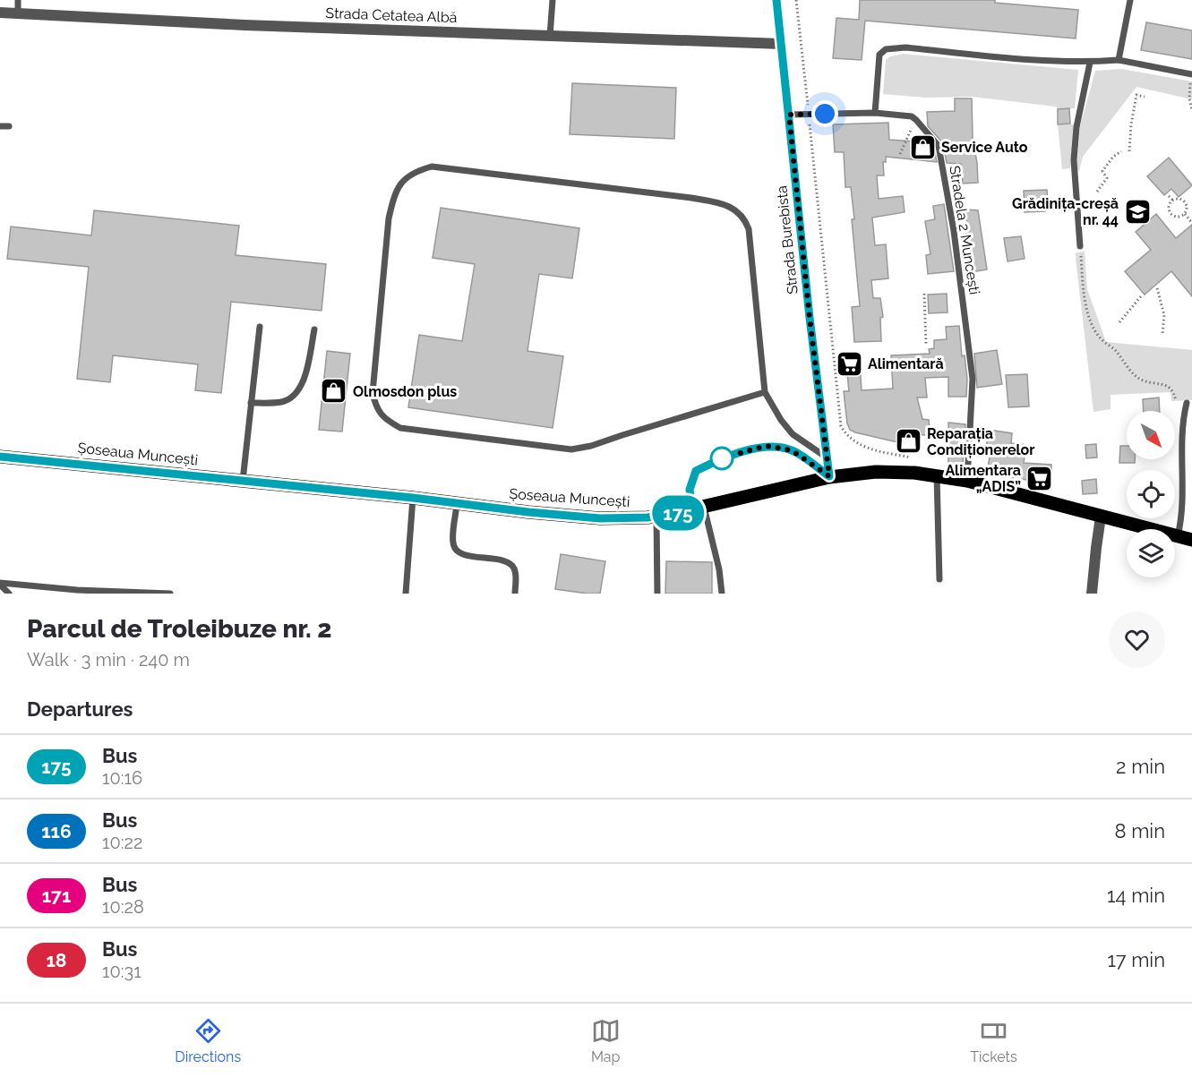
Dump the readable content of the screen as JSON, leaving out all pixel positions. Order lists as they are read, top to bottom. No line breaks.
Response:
{"streets":{"main road":["Strada Burebista","Șoseaua Muncești"],"street":["Strada Cetatea Albă"],"lane":["Stradela 2 Muncești"]},"crossings":[["Strada Cetatea Albă","Strada Burebista"],["Stradela 2 Muncești","Șoseaua Muncești"],["Strada Burebista","Șoseaua Muncești"]],"places":{"shop":["Service Auto","Olmosdon plus","Reparația Condiționerelor"],"school or university":["Grădinița-creșă nr. 44"],"supermarket":["Alimentară","Alimentara „ADIS”"]},"lines":["bus line 175"],"north":"bottom right","page":{"on_map":"175","heading":[["Parcul de Troleibuze nr. 2","Walk · 3 min · 240 m"],"Departures"],"list":[{"mark":"175","name":"Bus","note":"10:16","value":"2 min"},{"mark":"116","name":"Bus","note":"10:22","value":"8 min"},{"mark":"171","name":"Bus","note":"10:28","value":"14 min"},{"mark":"18","name":"Bus","note":"10:31","value":"17 min"}],"tabs":["Directions","Map","Tickets"]}}
